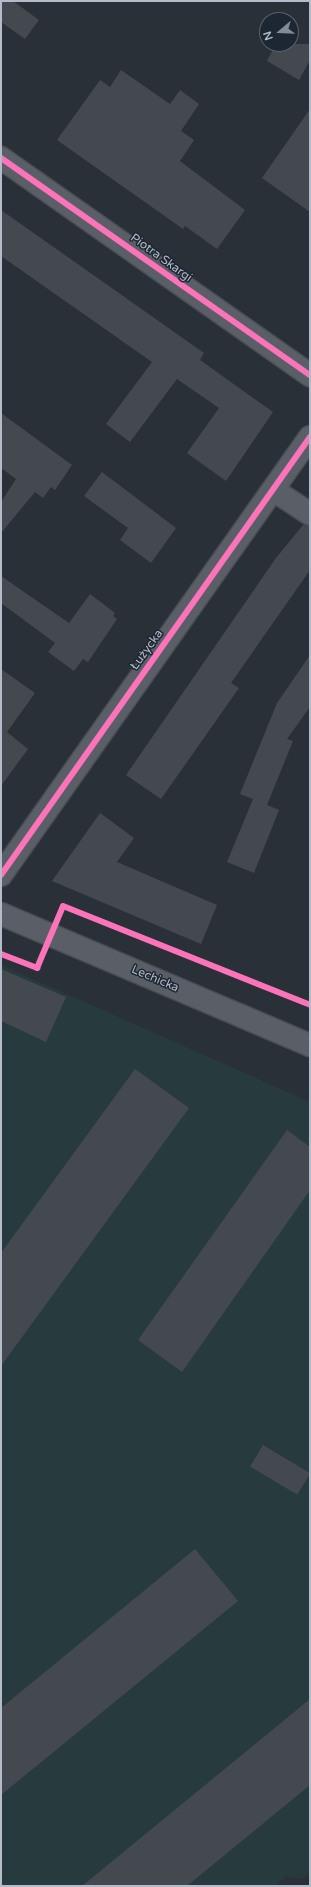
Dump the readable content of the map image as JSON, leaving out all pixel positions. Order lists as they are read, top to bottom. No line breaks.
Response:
{"streets":{"street":["Piotra Skargi","Łużycka","Lechicka"]},"north":"left"}
